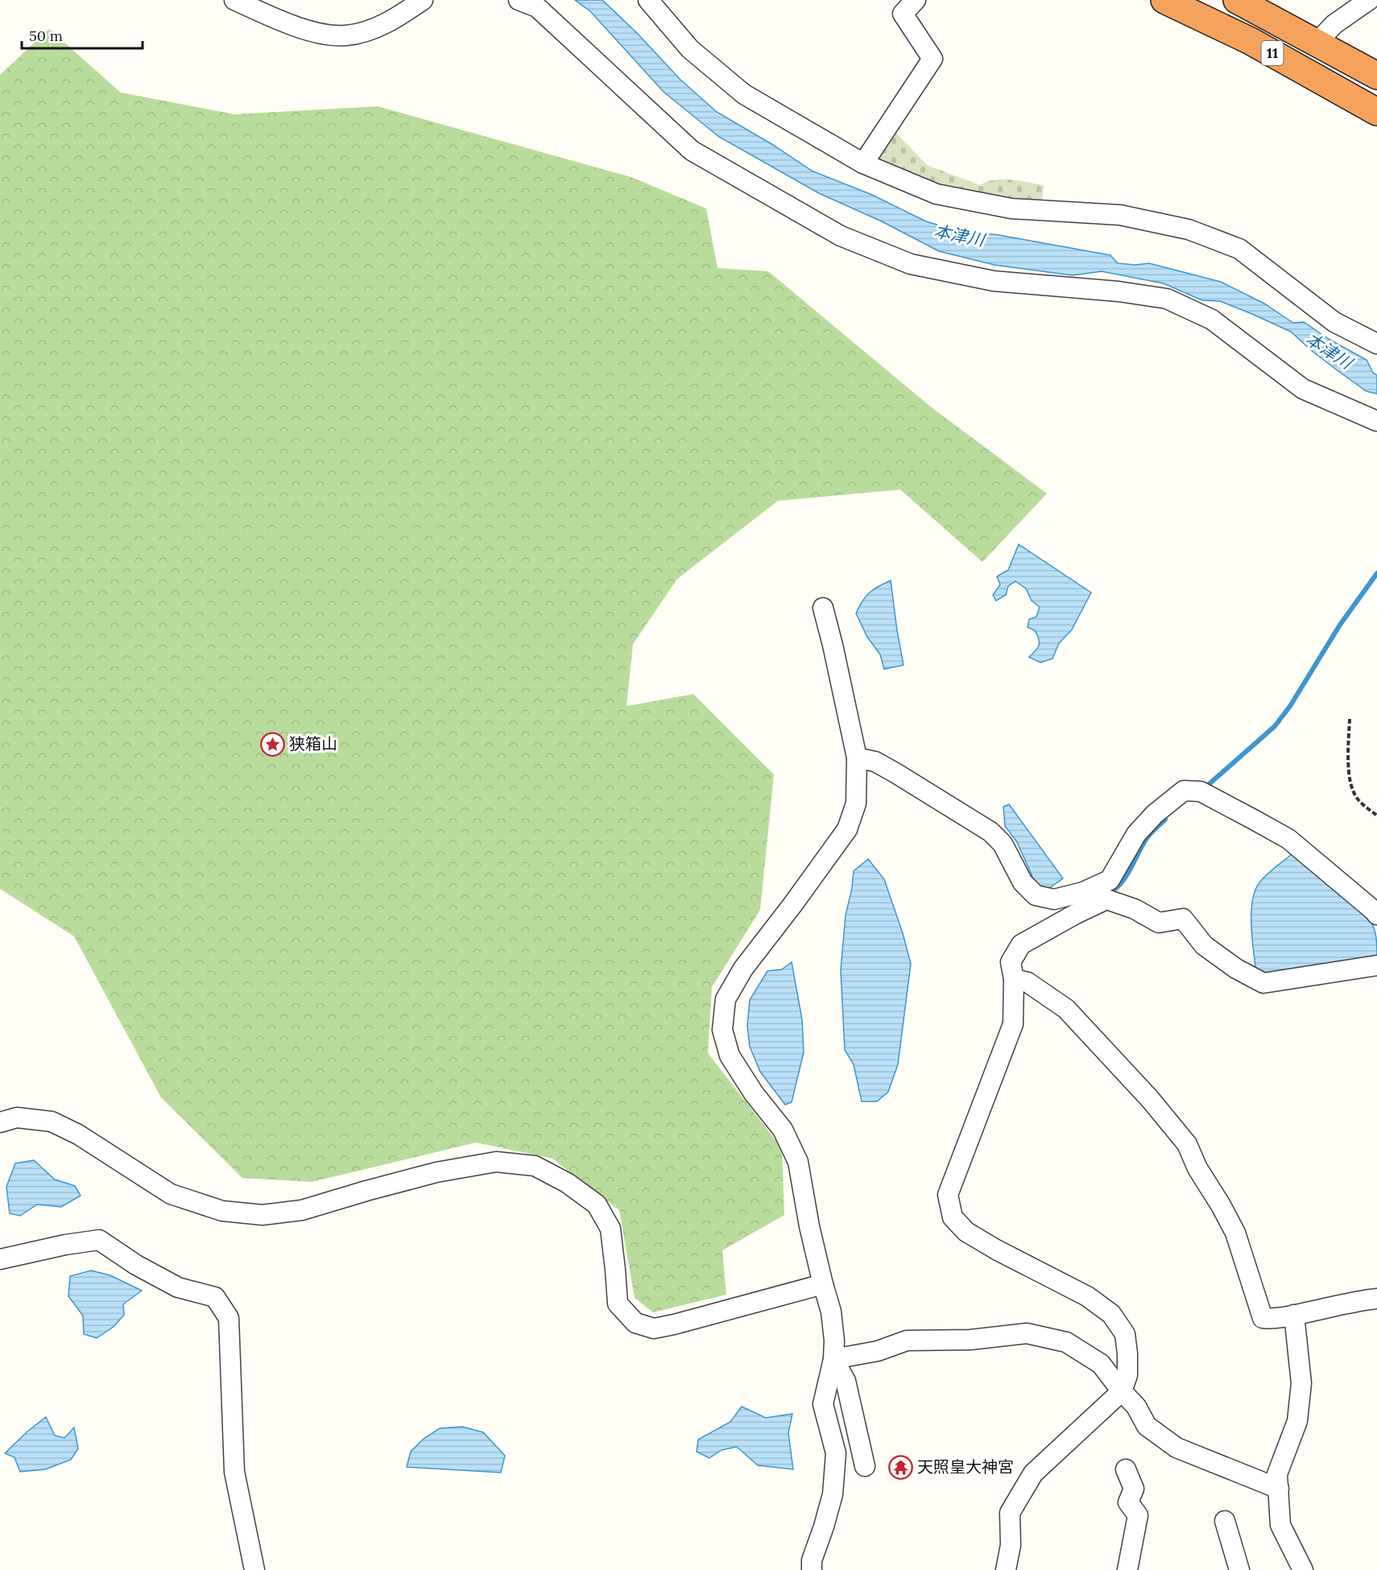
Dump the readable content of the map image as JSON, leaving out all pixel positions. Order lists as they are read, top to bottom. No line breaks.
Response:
{"streets":{"highway":["11"]},"water":["本津川"],"places":{"place":["狭箱山"],"temple":["天照皇大神宮"]},"scale_bar":"50 m"}
